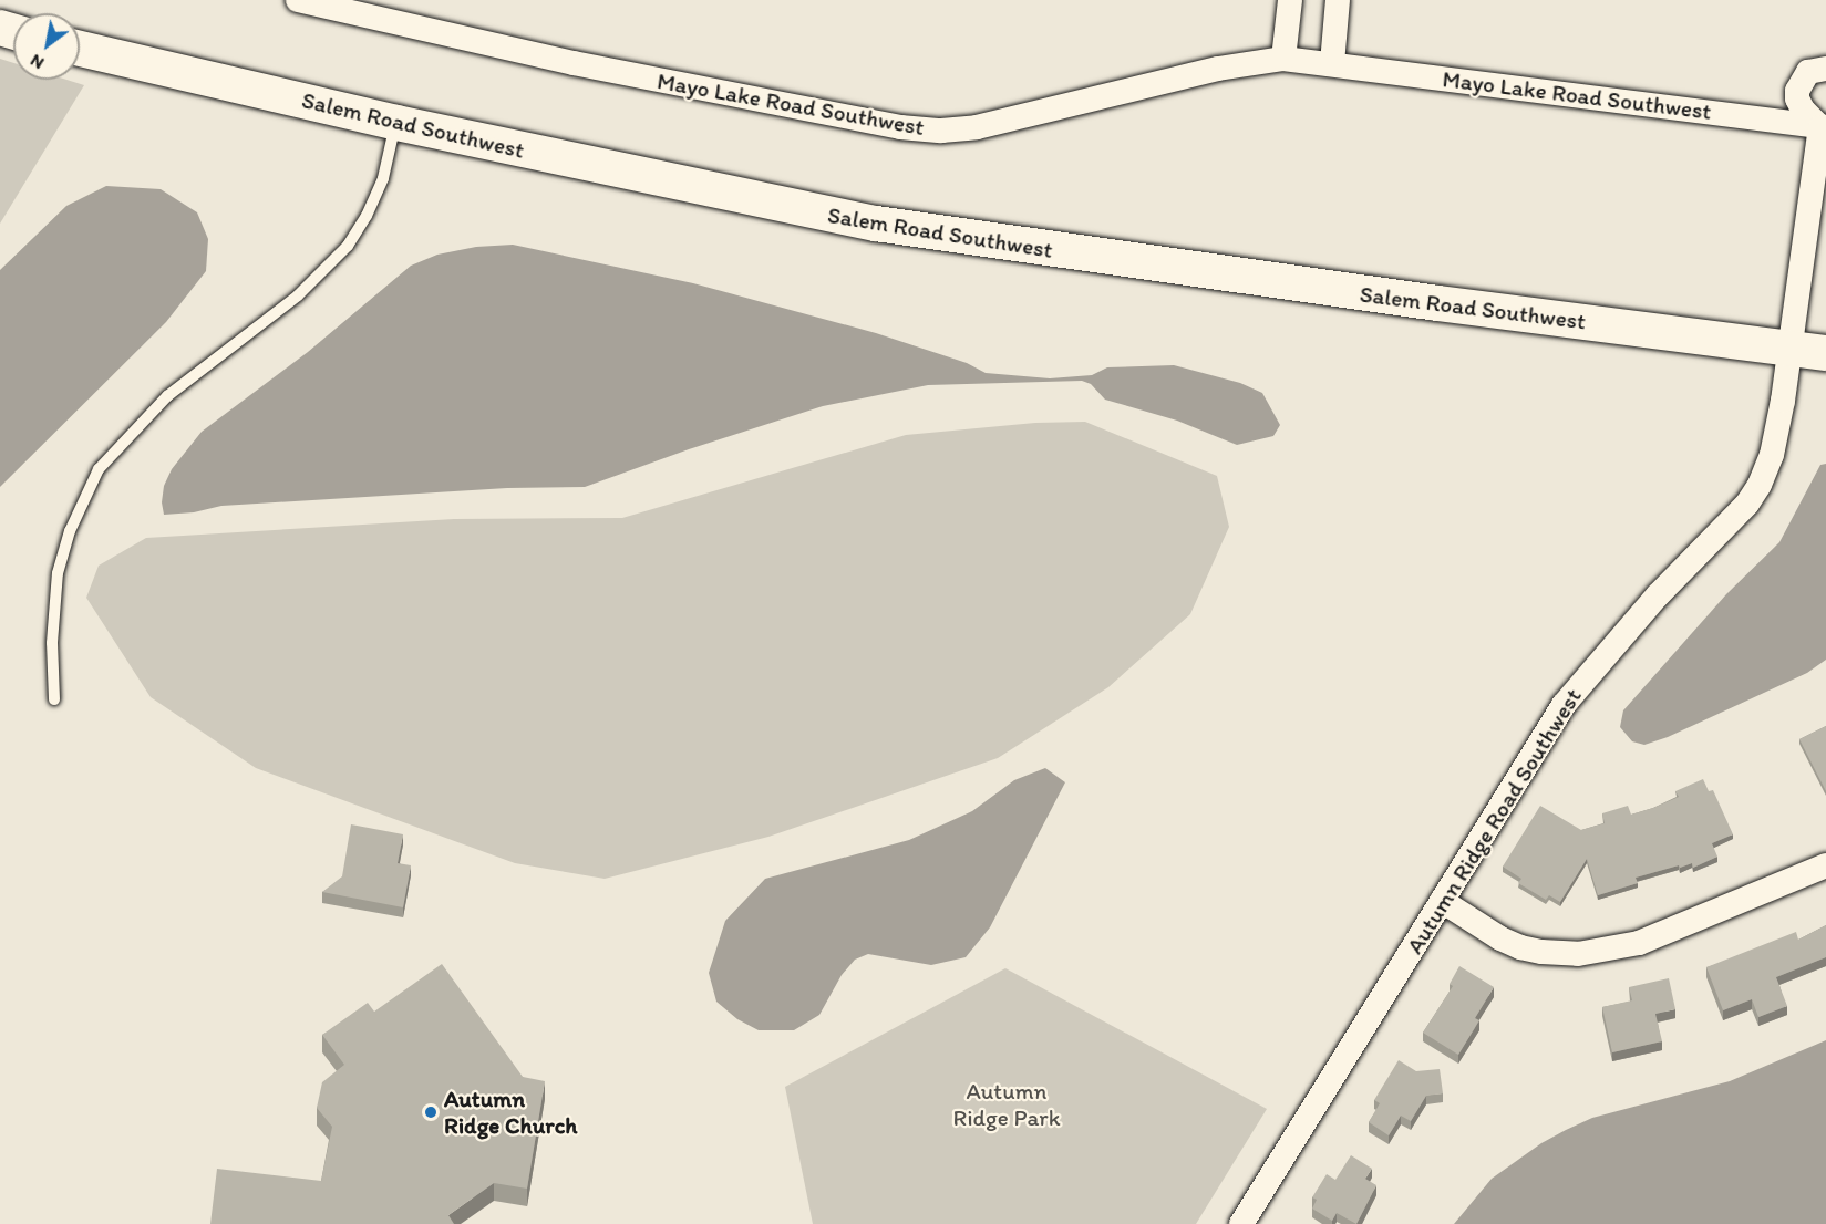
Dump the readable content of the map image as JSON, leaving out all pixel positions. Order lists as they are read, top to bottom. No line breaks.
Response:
{"streets":{"main road":["Salem Road Southwest"],"street":["Mayo Lake Road Southwest","Autumn Ridge Road Southwest"]},"crossings":[["Mayo Lake Road Southwest","Autumn Ridge Road Southwest"],["Salem Road Southwest","Autumn Ridge Road Southwest"]],"parks":["Autumn Ridge Park"],"places":["Autumn Ridge Church"],"north":"bottom left"}
